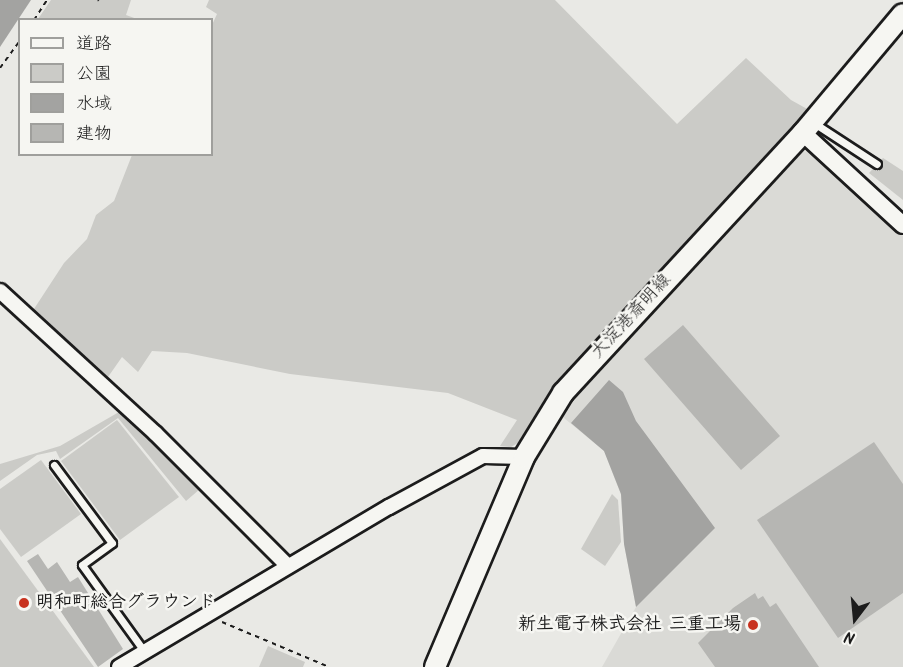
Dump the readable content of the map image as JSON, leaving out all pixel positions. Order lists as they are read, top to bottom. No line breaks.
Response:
{"streets":{"main road":["大淀港斎明線"]},"places":["明和町総合グラウンド","新生電子株式会社 三重工場"],"legend":["道路","公園","水域","建物"],"north":"bottom"}
